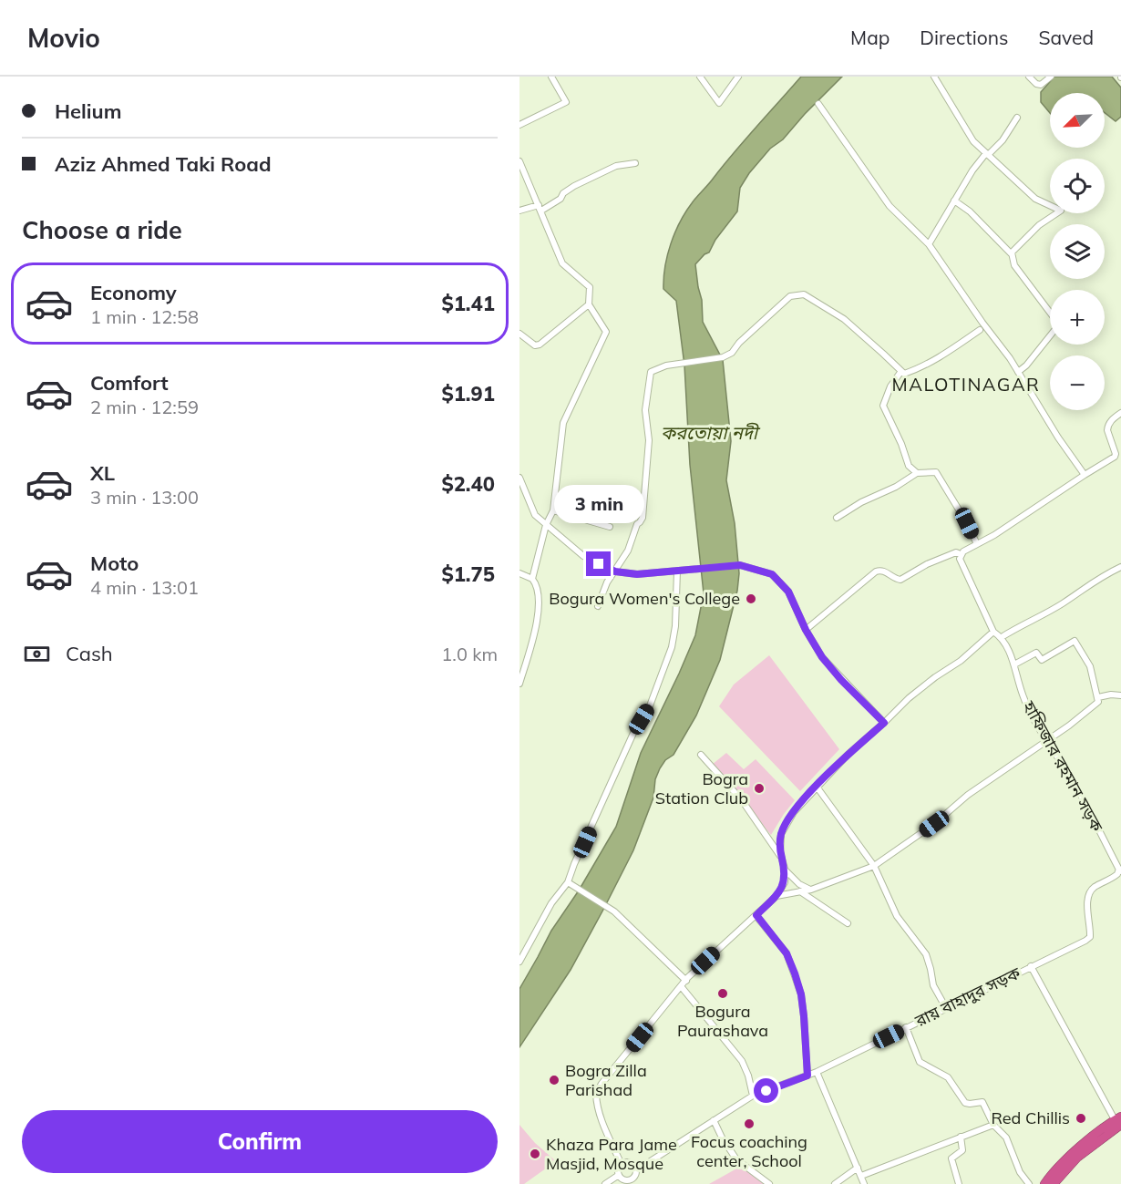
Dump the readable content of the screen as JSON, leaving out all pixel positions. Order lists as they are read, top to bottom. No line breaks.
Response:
{"streets":{"street":["হাফিজার রহমান সড়ক","রায় বাহাদুর সড়ক"]},"crossings":[["হাফিজার রহমান সড়ক","রায় বাহাদুর সড়ক"]],"districts":["MALOTINAGAR"],"water":["করতোয়া নদী"],"places":["Bogura Women's College","Bogra Station Club","Bogura Paurashava","Bogra Zilla Parishad","Red Chillis","Focus coaching center, School","Khaza Para Jame Masjid, Mosque"],"north":"bottom left","page":{"header":"Movio","nav":["Map","Directions","Saved"],"banner":["Helium","Aziz Ahmed Taki Road"],"map_buttons":["+","−"],"heading":"Choose a ride","list":[{"name":"Economy","note":"1 min · 12:58","value":"$1.41"},{"name":"Comfort","note":"2 min · 12:59","value":"$1.91"},{"name":"XL","note":"3 min · 13:00","value":"$2.40"},{"name":"Moto","note":"4 min · 13:01","value":"$1.75"}],"bubble":"3 min","pay":["Cash","1.0 km"],"buttons":"Confirm"}}
